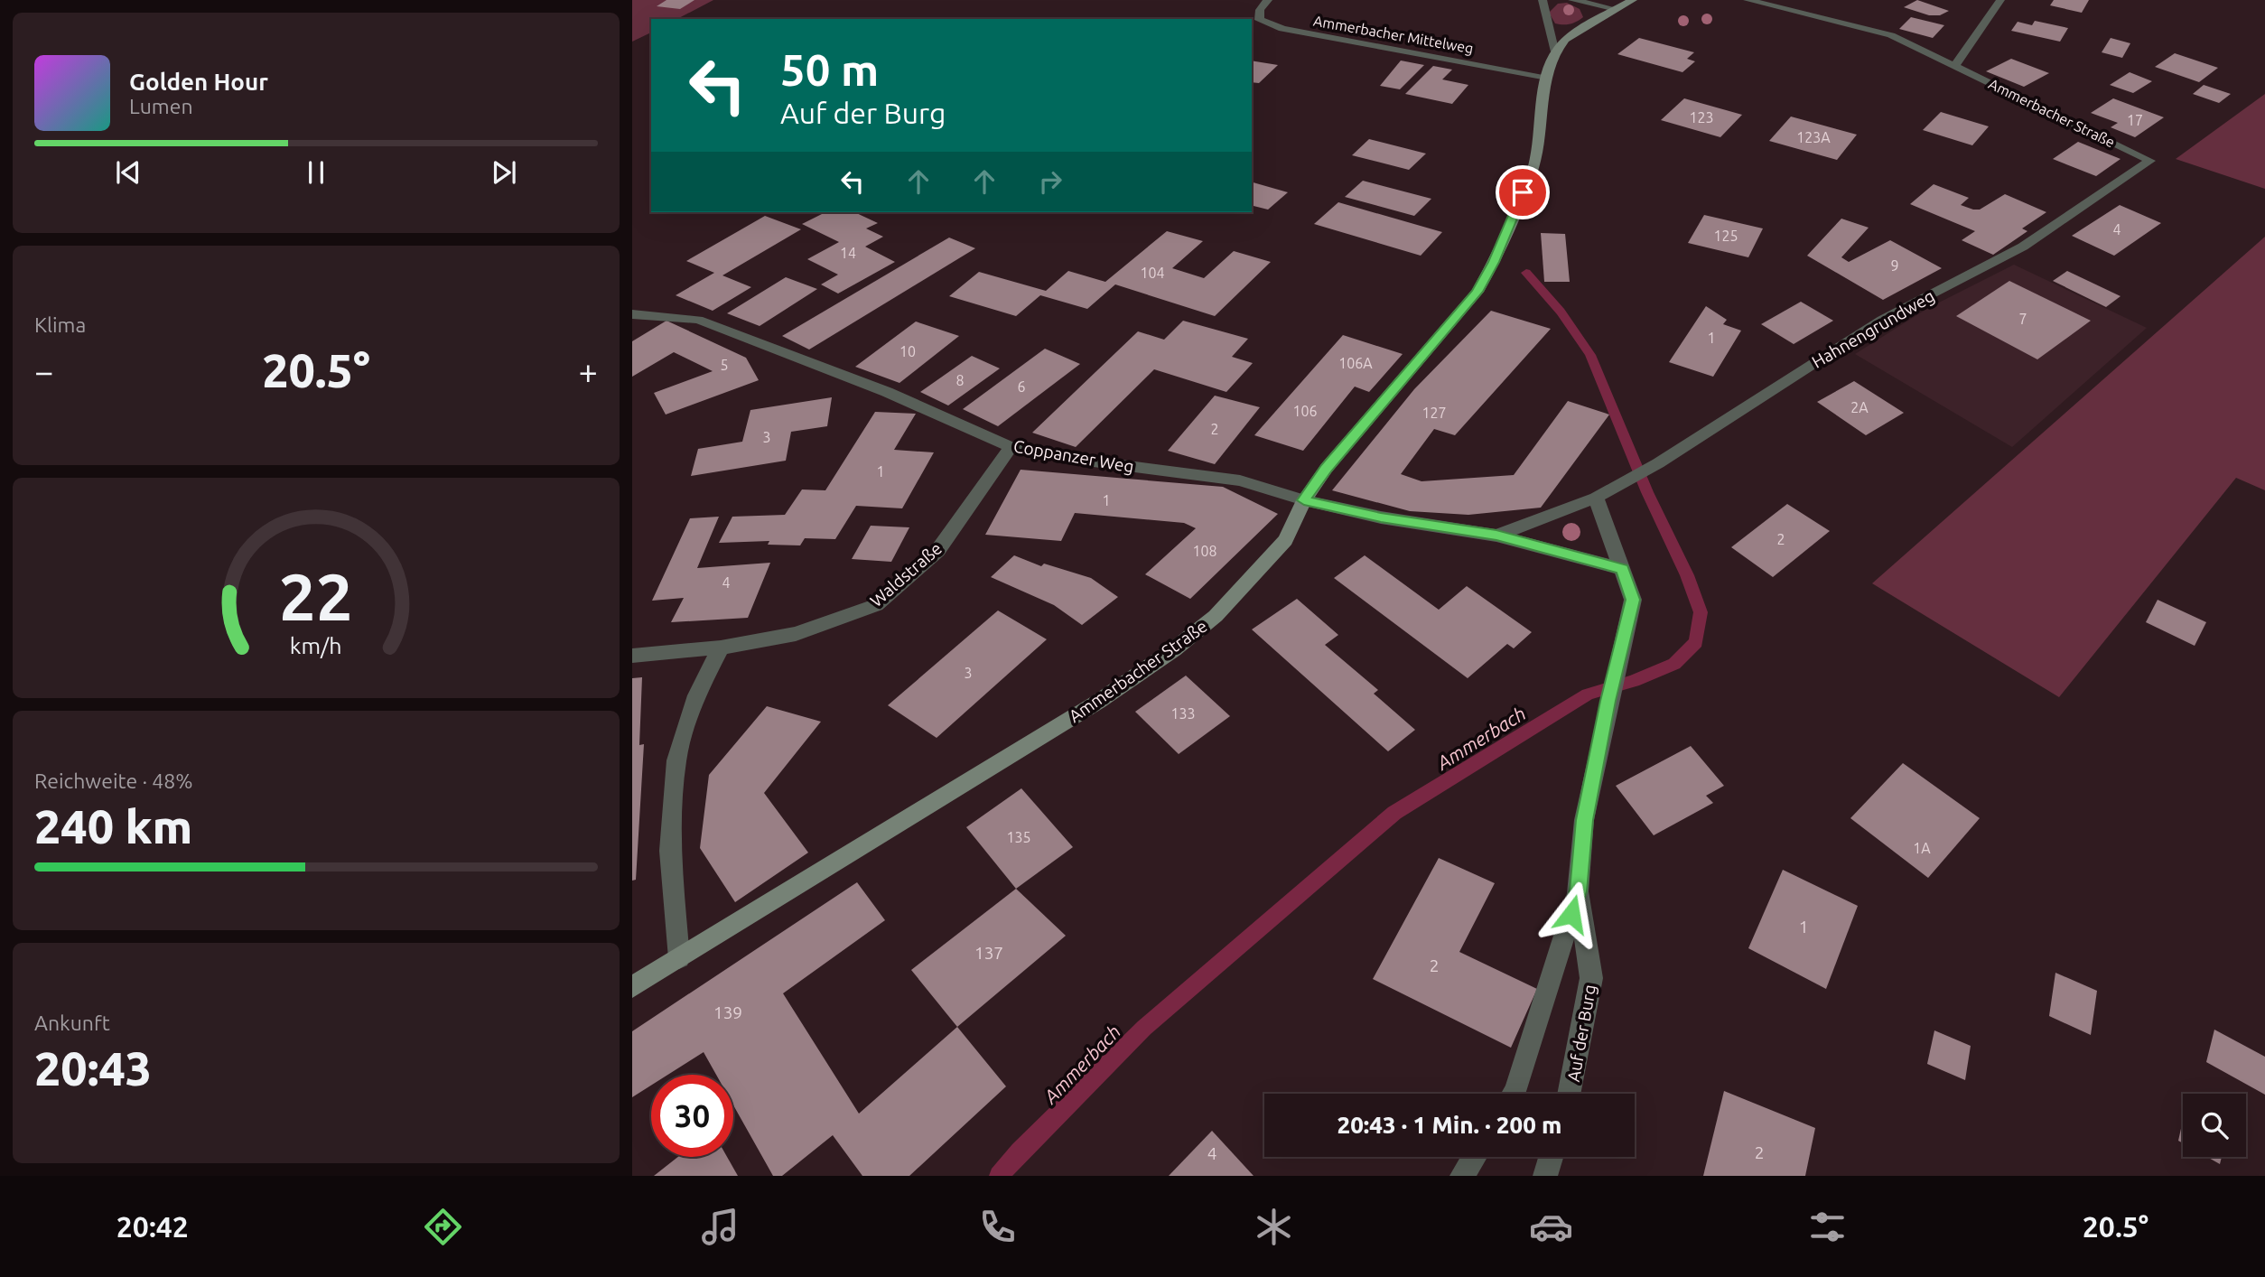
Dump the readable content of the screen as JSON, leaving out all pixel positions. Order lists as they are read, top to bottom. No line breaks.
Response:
{"streets":{"main road":["Ammerbacher Straße"],"street":["Ammerbacher Mittelweg","Hahnengrundweg","Coppanzer Weg","Waldstraße","Auf der Burg"]},"crossings":[["Ammerbacher Mittelweg","Ammerbacher Straße"],["Ammerbacher Straße","Hahnengrundweg"],["Ammerbacher Straße","Coppanzer Weg"],["Hahnengrundweg","Coppanzer Weg"],["Coppanzer Weg","Waldstraße"]],"water":["Ammerbach"],"house_numbers":["123","17","123A","4","125","14","9","104","7","1","10","106A","5","8","6","2A","106","127","2","3","1","1","2","108","4","3","133","135","1A","1","137","2","139","2","4"],"page":{"turn":["50 m","Auf der Burg"],"song":["Golden Hour","Lumen"],"tile":["Klima",["Reichweite · 48%","240 km"],["Ankunft","20:43"]],"heat":["−","20.5°","+"],"limit":"30","trip":"20:43 · 1 Min. · 200 m","tabs":["20:42","20.5°"],"gauge":["22","km/h"]}}
